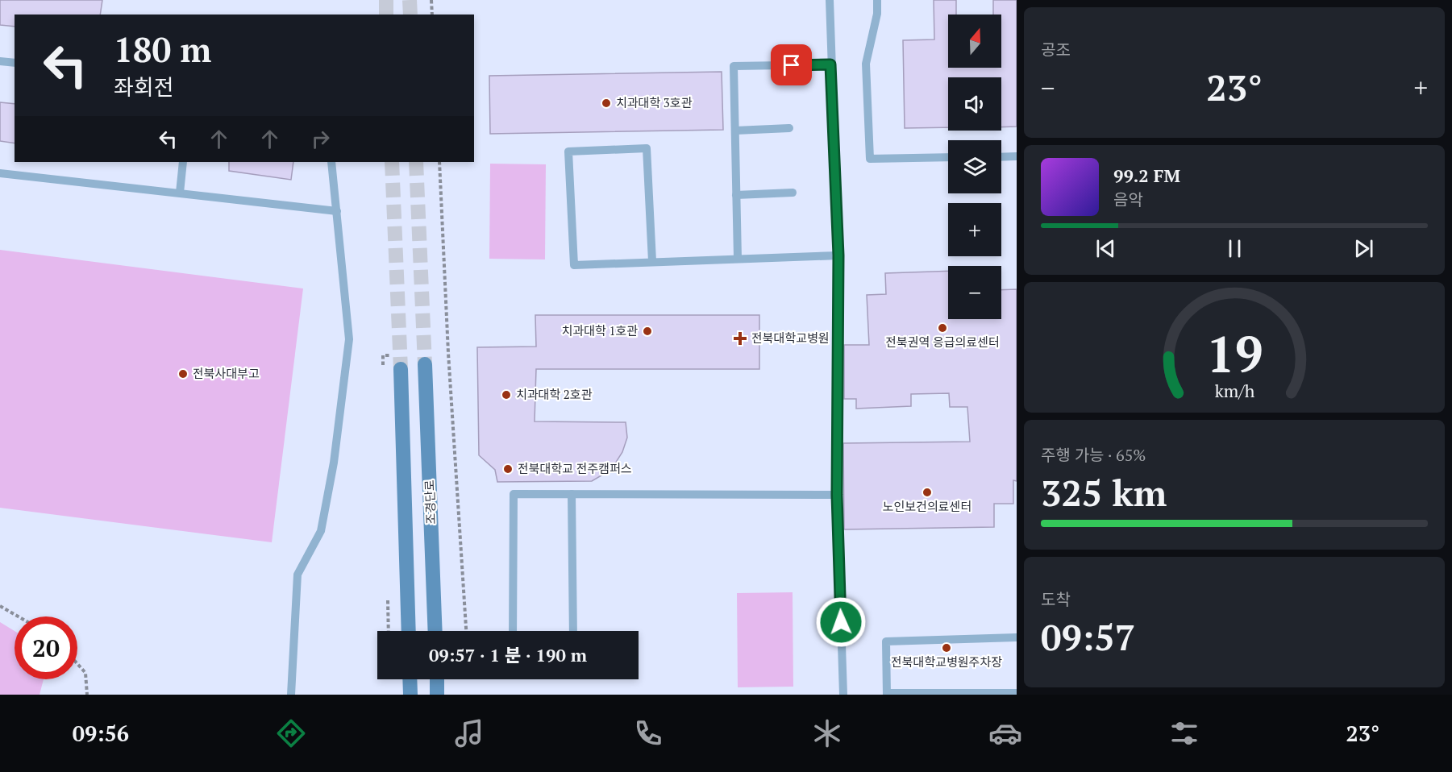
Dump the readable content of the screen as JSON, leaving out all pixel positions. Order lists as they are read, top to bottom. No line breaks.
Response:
{"streets":{"street":["조경단로"]},"places":{"other":["치과대학 3호관","전북권역 응급의료센터","치과대학 1호관","전북사대부고","치과대학 2호관","전북대학교 전주캠퍼스","노인보건의료센터","전북대학교병원주차장"],"health":["전북대학교병원"]},"north":"top","page":{"tile":["공조",["주행 가능 · 65%","325 km"],["도착","09:57"]],"map_buttons":["+","−"],"turn":["180 m","좌회전"],"heat":["−","23°","+"],"song":["99.2 FM","음악"],"limit":"20","trip":"09:57 · 1 분 · 190 m","tabs":["09:56","23°"],"gauge":["19","km/h"]}}
